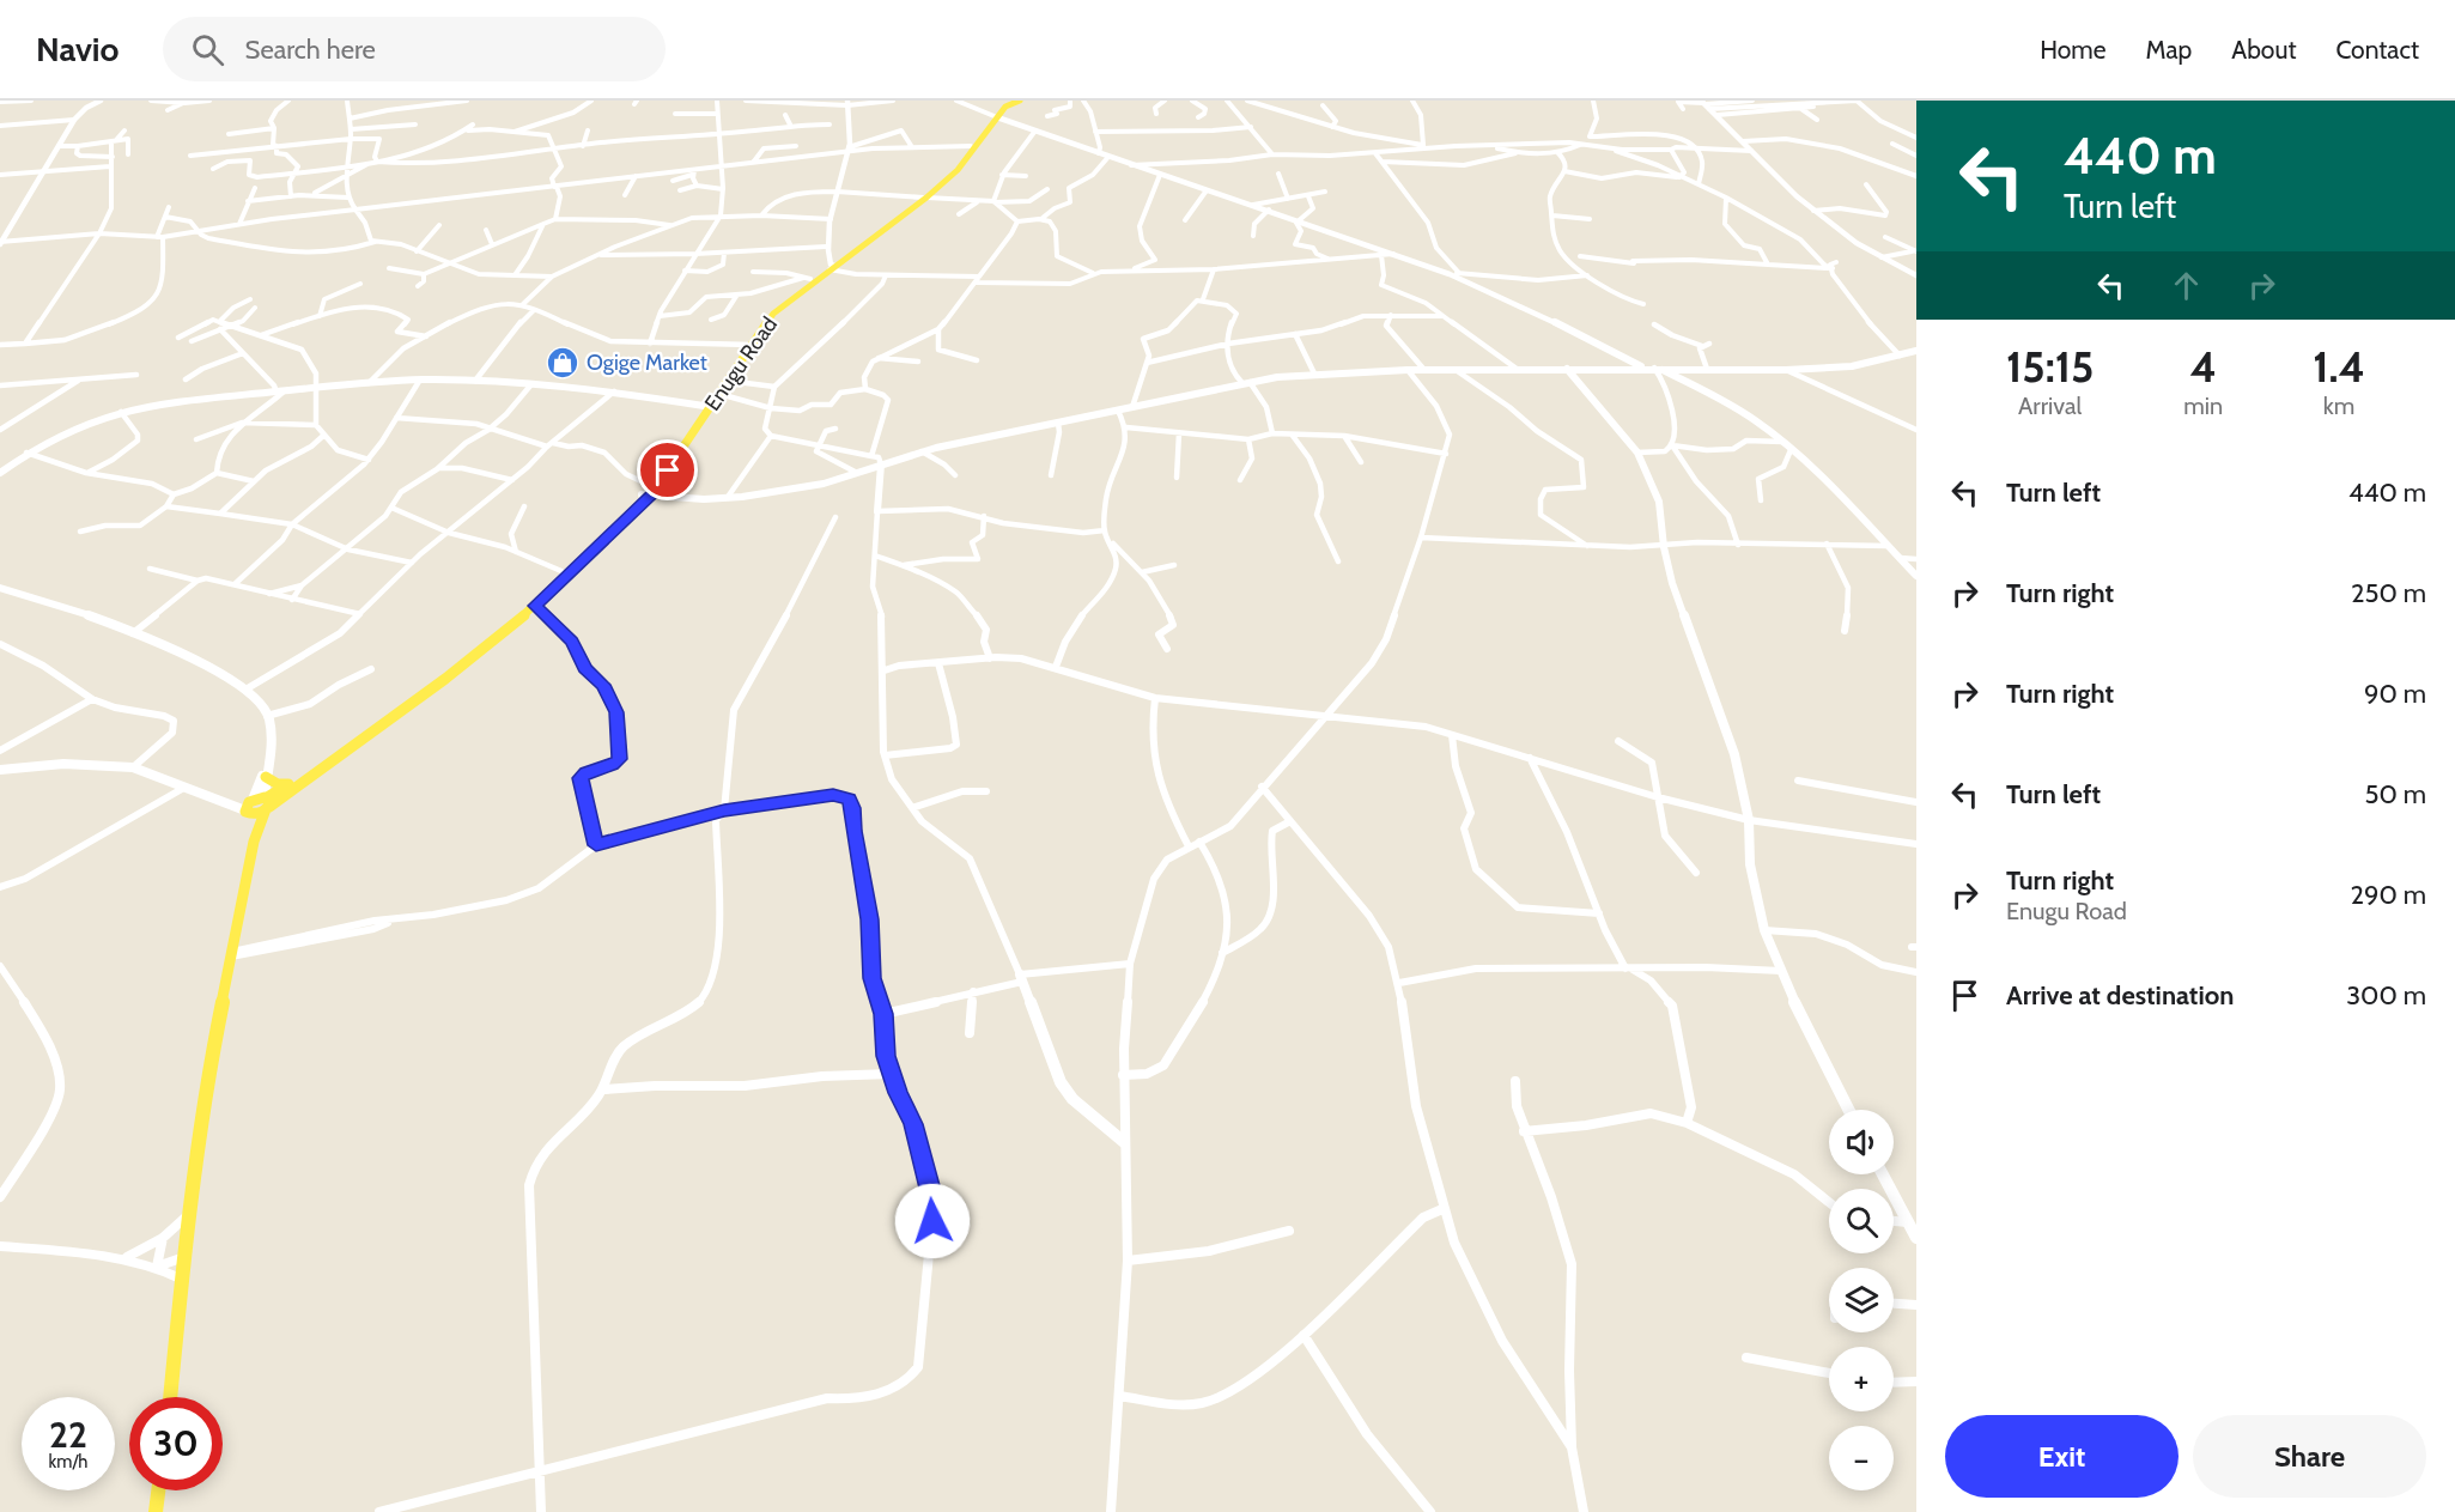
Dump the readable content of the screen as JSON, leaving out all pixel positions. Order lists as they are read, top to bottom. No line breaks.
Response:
{"streets":{"main road":["Enugu Road"]},"places":{"shop":["Ogige Market"]},"page":{"header":"Navio","search":"Search here","nav":["Home","Map","About","Contact"],"turn":["440 m","Turn left"],"eta":["15:15","Arrival","4","min","1.4","km"],"list":[{"name":"Turn left","value":"440 m"},{"name":"Turn right","value":"250 m"},{"name":"Turn right","value":"90 m"},{"name":"Turn left","value":"50 m"},{"name":"Turn right","note":"Enugu Road","value":"290 m"},{"name":"Arrive at destination","value":"300 m"}],"map_buttons":["+","−"],"speed":"22 km/h","limit":"30","buttons":["Exit","Share"]}}
